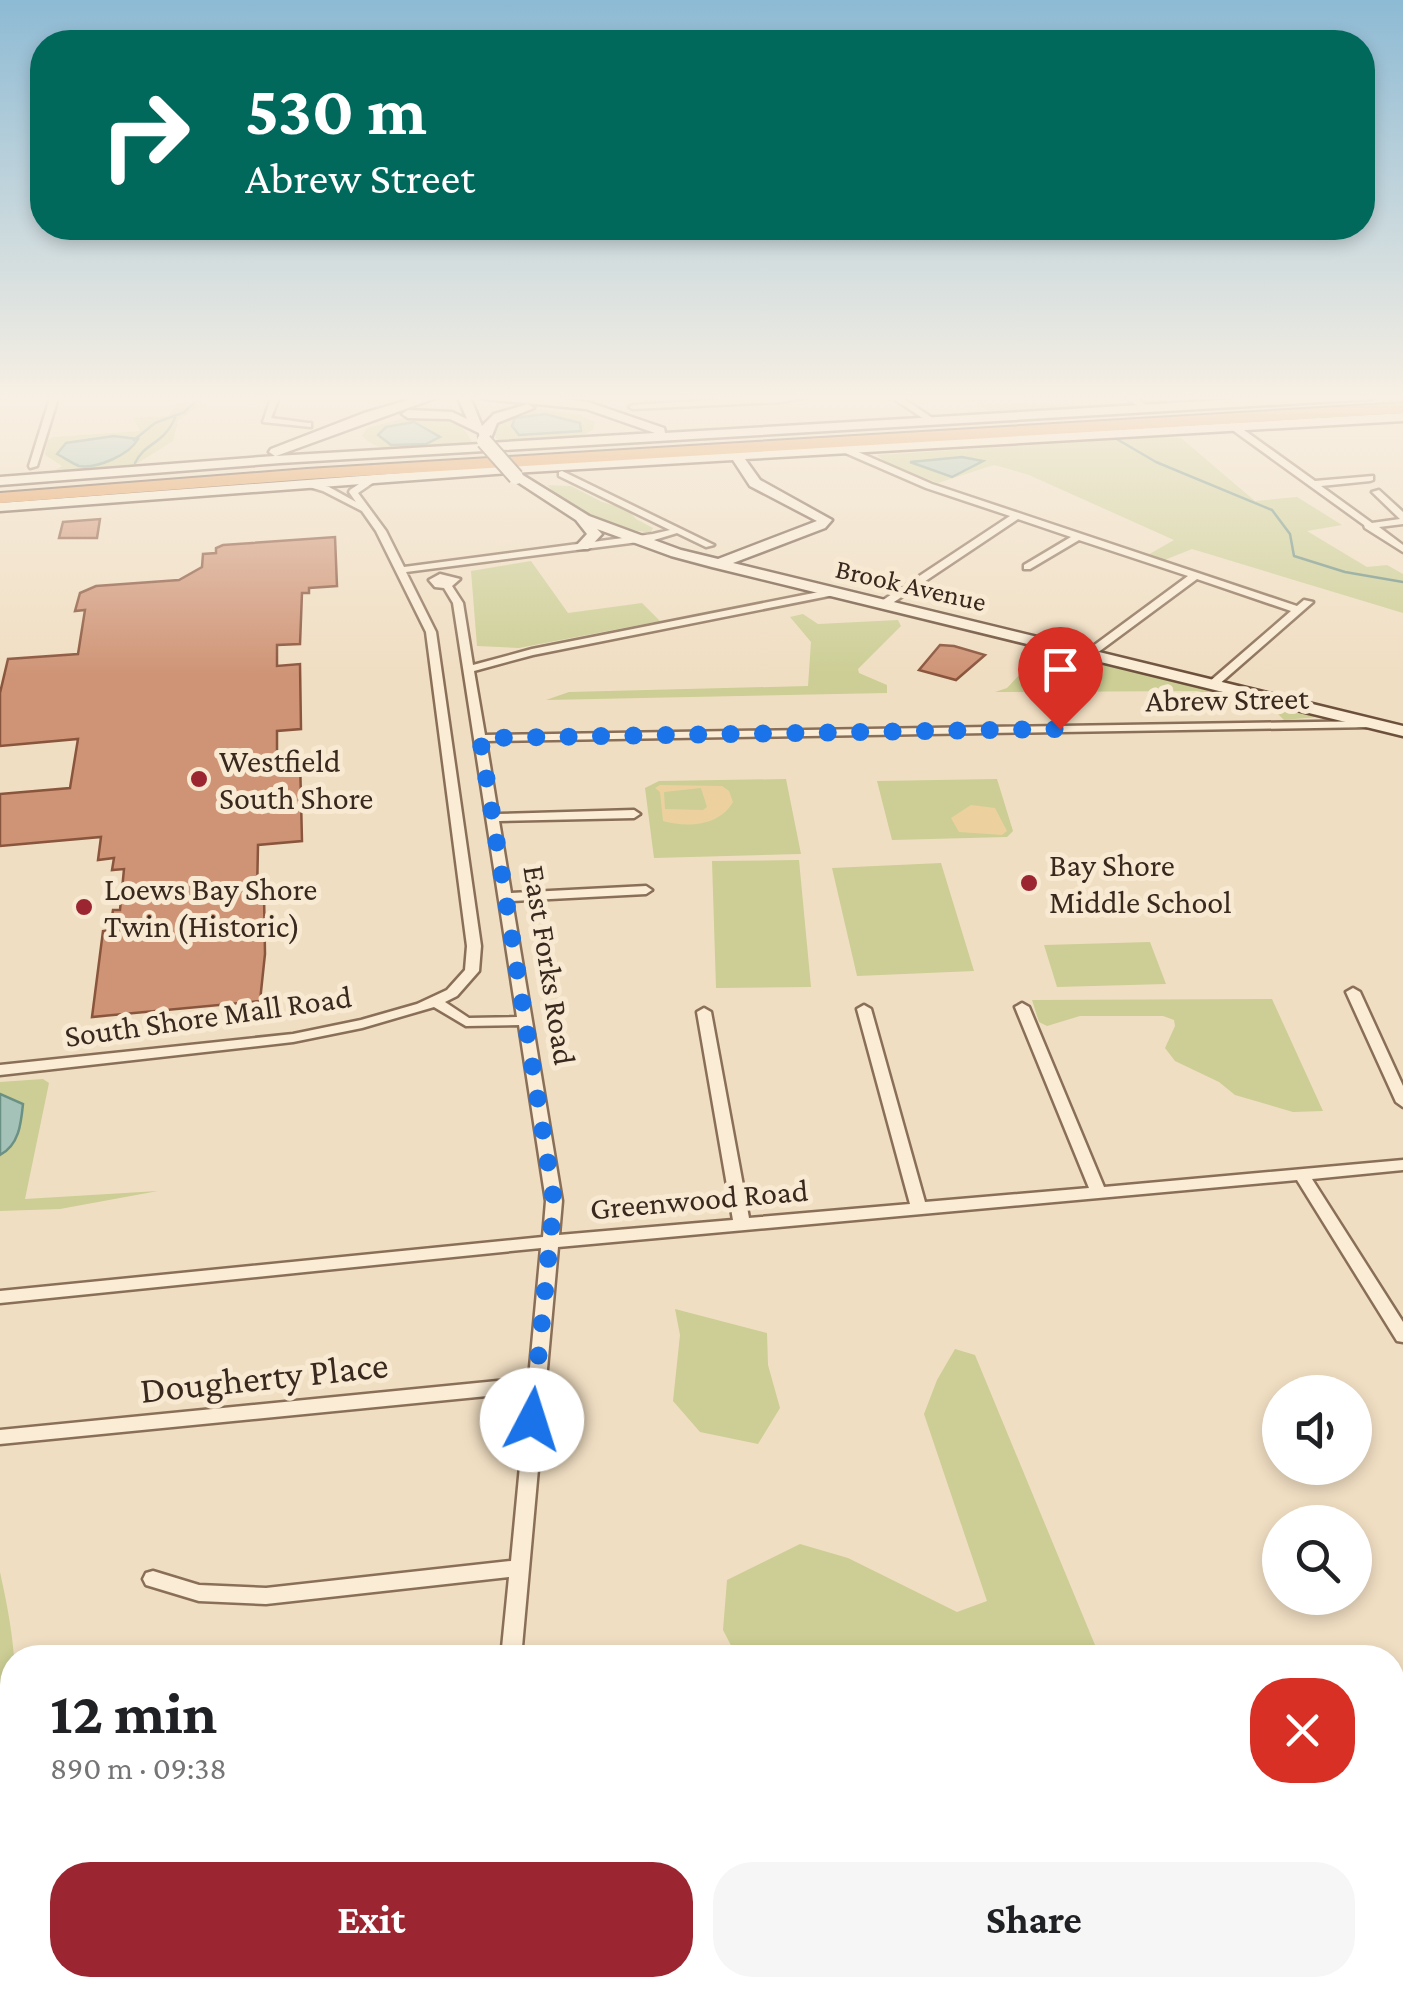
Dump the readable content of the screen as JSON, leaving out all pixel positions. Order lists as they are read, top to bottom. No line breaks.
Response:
{"streets":{"main road":["Brook Avenue"],"street":["Abrew Street","East Forks Road","South Shore Mall Road","Greenwood Road","Dougherty Place"]},"crossings":[["Brook Avenue","Abrew Street"],["Abrew Street","East Forks Road"],["East Forks Road","Greenwood Road"],["East Forks Road","Dougherty Place"]],"places":["Westfield South Shore","Bay Shore Middle School","Loews Bay Shore Twin (Historic)"],"page":{"turn":["530 m","Abrew Street"],"heading":["12 min","890 m · 09:38"],"buttons":["Exit","Share"]}}
